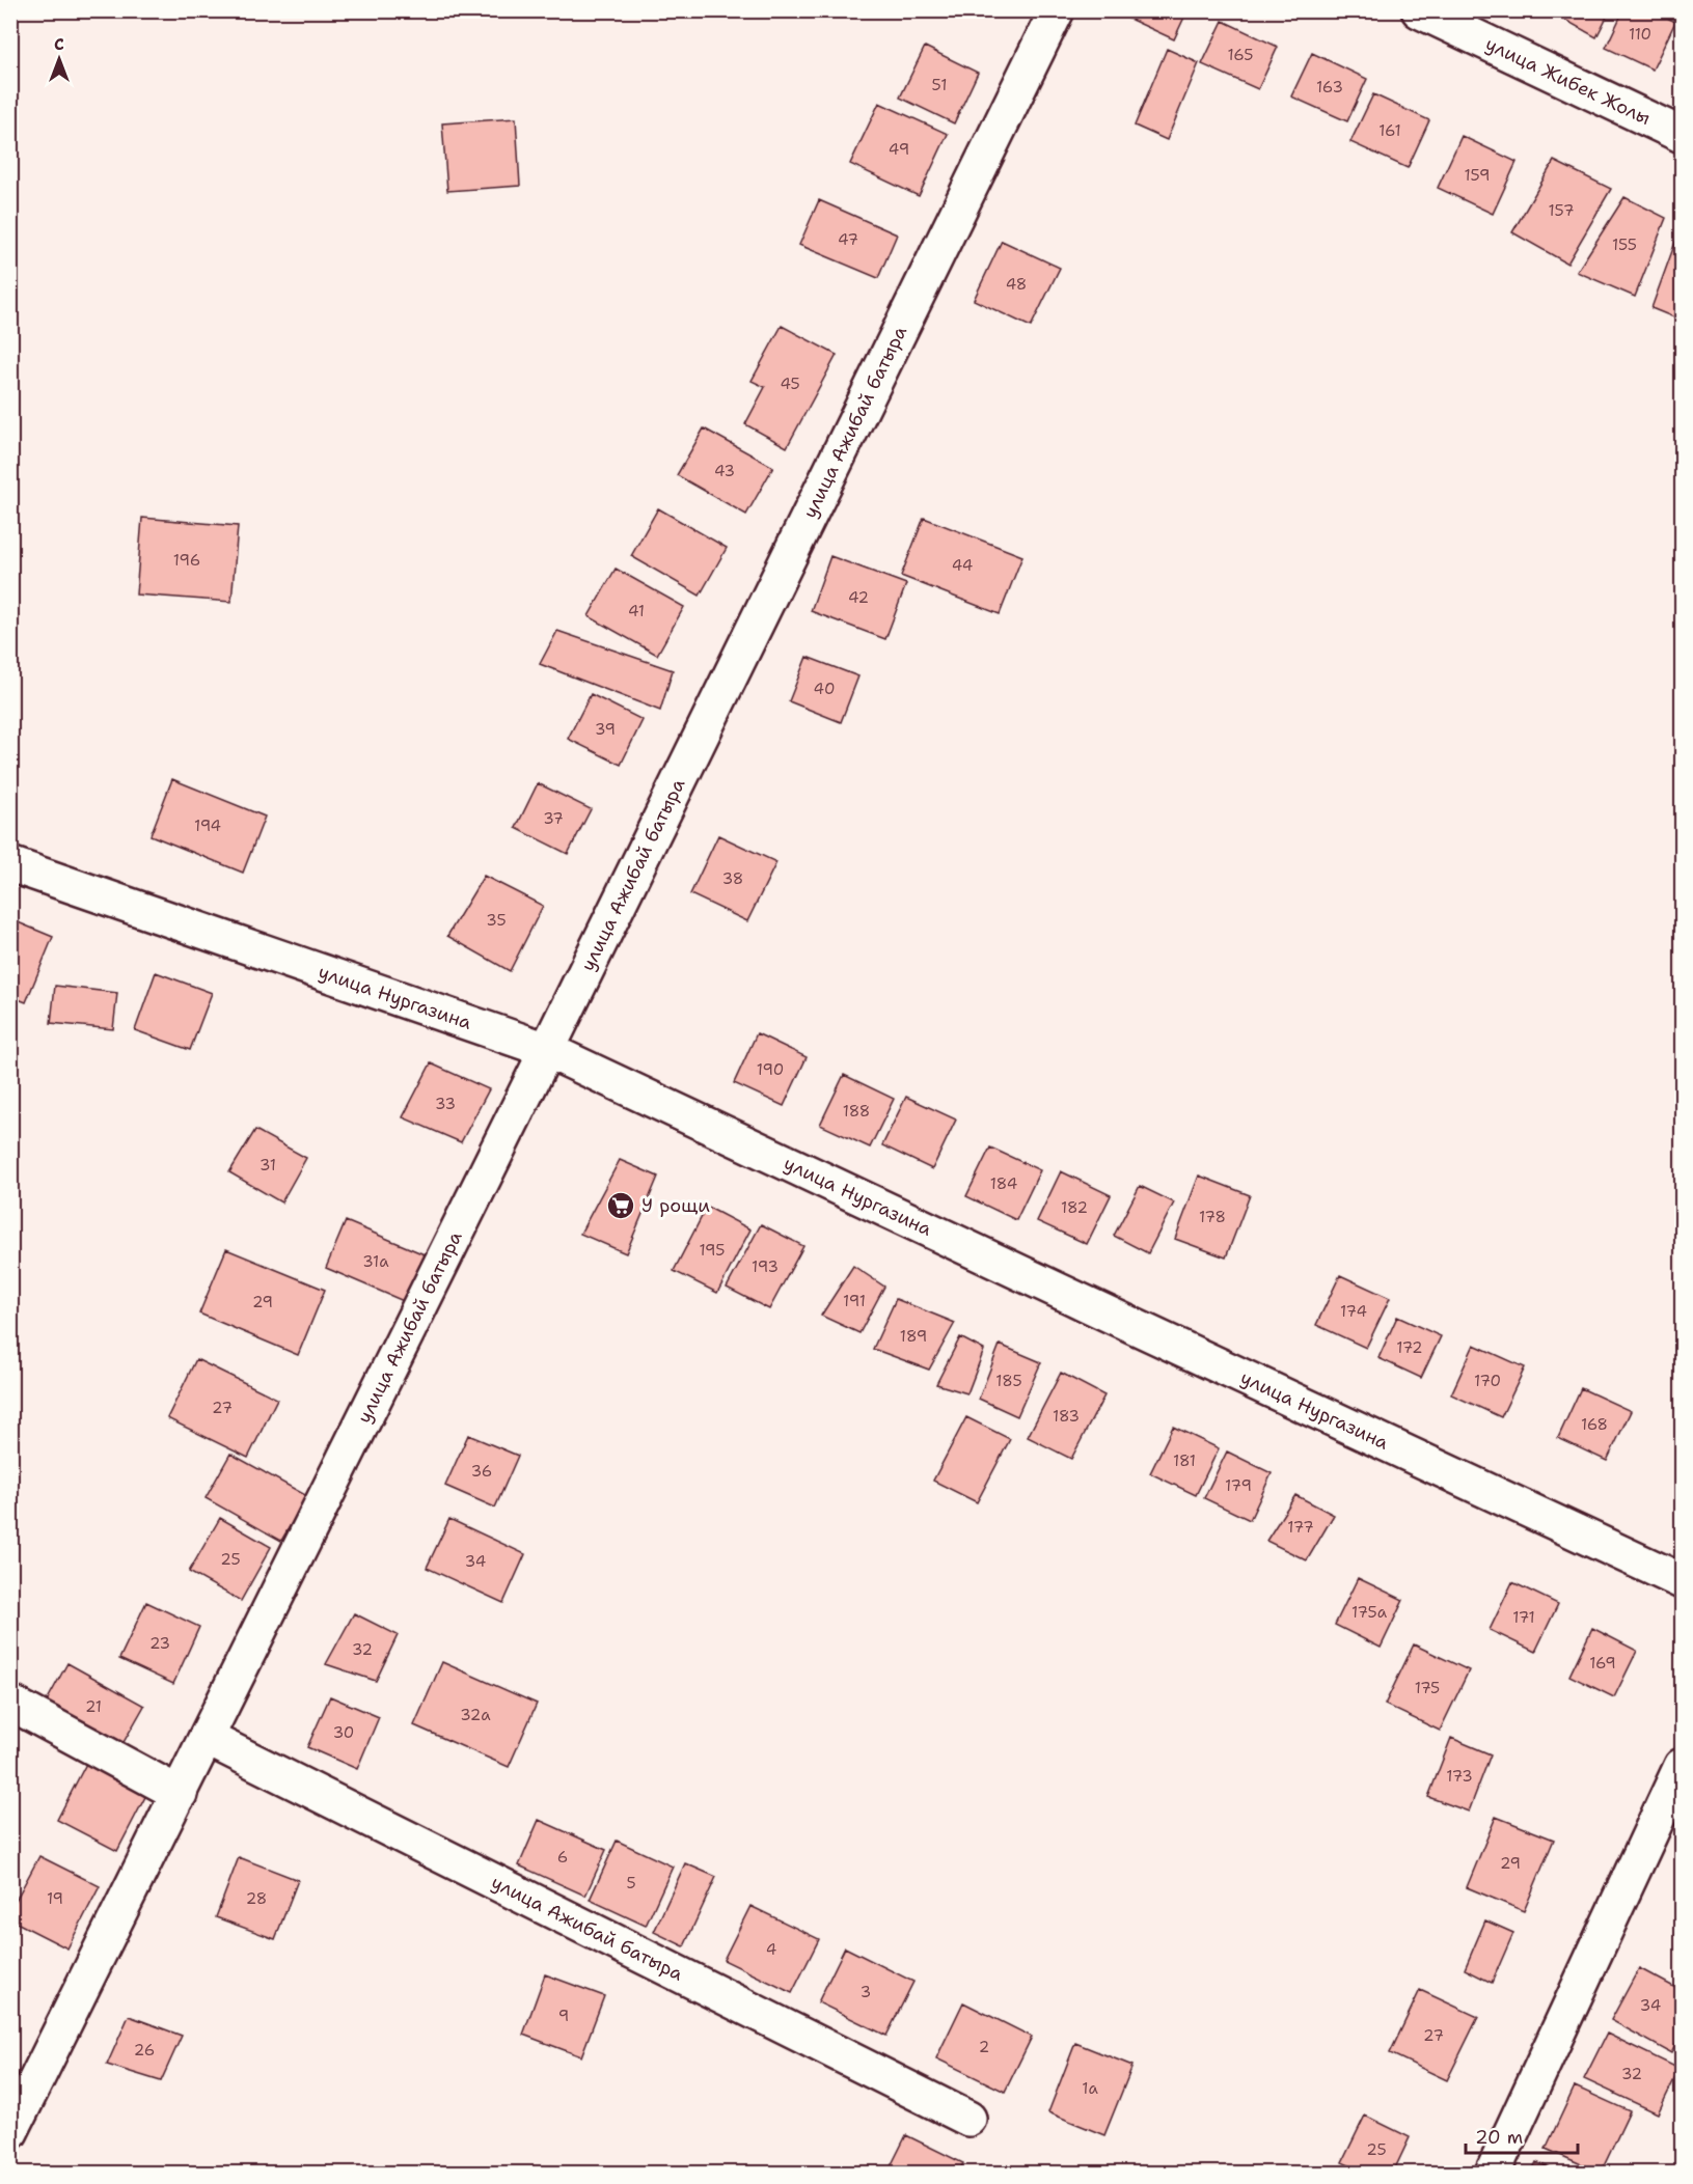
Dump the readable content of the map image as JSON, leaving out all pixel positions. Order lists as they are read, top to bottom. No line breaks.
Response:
{"streets":{"street":["улица Жибек Жолы","улица Ажибай батыра","улица Нургазина"]},"crossings":[["улица Ажибай батыра","улица Нургазина"]],"places":{"supermarket":["У рощи"]},"house_numbers":["110","165","51","163","161","49","159","157","47","155","48","45","43","196","44","42","41","40","39","37","194","38","35","190","33","188","31","184","182","178","195","31а","193","191","29","174","189","172","185","170","27","183","168","181","36","179","177","25","34","175а","171","23","32","169","175","21","32а","30","173","6","29","5","19","28","4","3","34","9","27","2","26","32","1а","25"],"scale_bar":"20 m","north":"top"}
